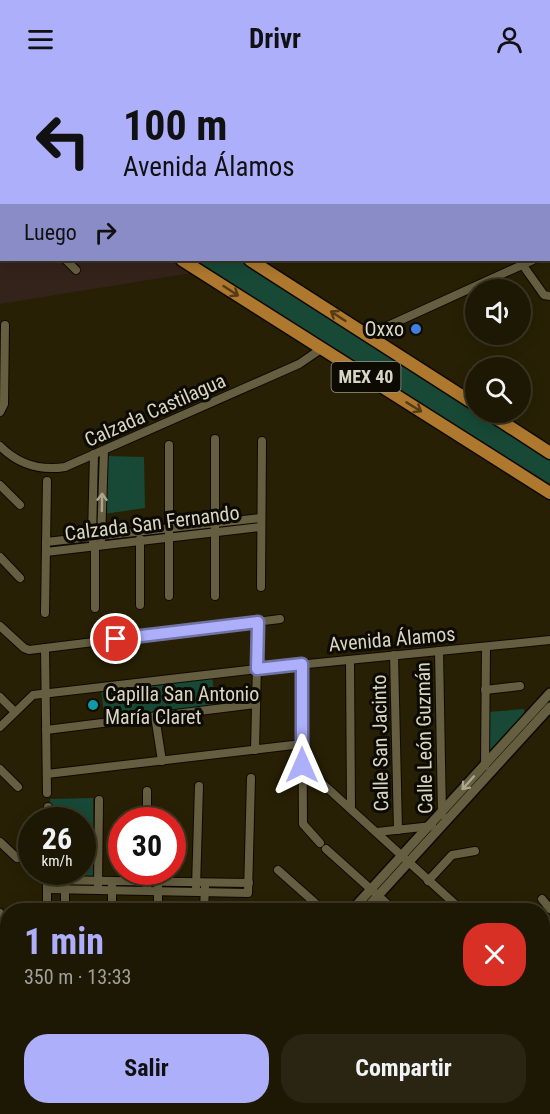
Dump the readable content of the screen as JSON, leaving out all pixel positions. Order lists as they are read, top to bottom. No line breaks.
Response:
{"streets":{"highway":["MEX 40"],"street":["Calzada Castilagua","Calzada San Fernando","Avenida Álamos","Calle León Guzmán","Calle San Jacinto"]},"crossings":[["MEX 40","Calzada Castilagua"],["Avenida Álamos","Calle León Guzmán"],["Avenida Álamos","Calle San Jacinto"]],"places":["Oxxo","Capilla San Antonio María Claret"],"page":{"header":"Drivr","turn":["100 m","Avenida Álamos"],"then":"Luego","speed":"26 km/h","limit":"30","heading":["1 min","350 m · 13:33"],"buttons":["Salir","Compartir"]}}
